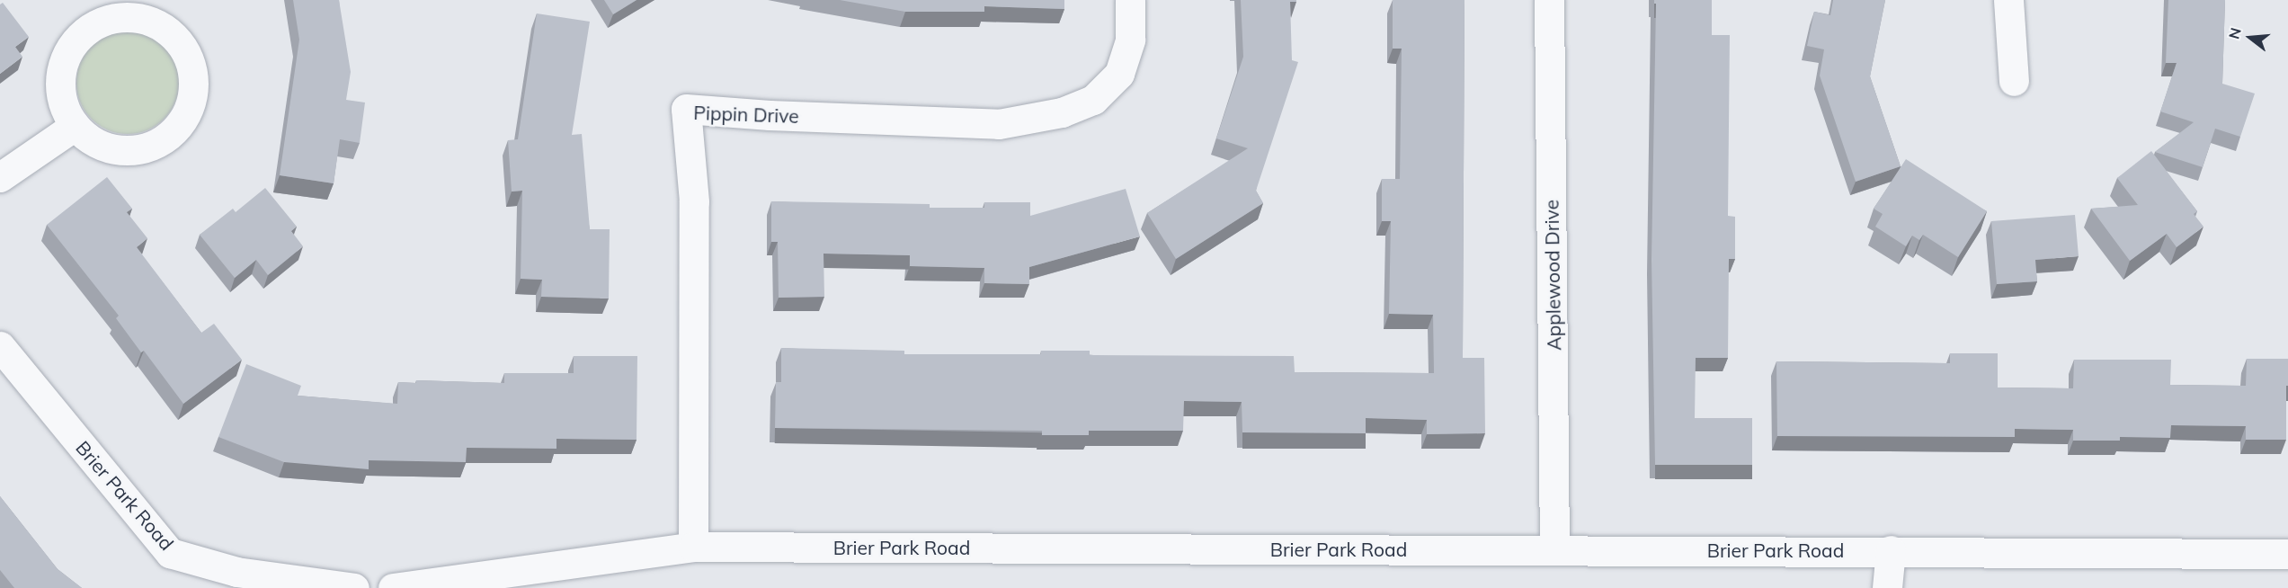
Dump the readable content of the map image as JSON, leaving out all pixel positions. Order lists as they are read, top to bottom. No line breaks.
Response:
{"streets":{"street":["Pippin Drive","Applewood Drive","Brier Park Road"]},"crossings":[["Pippin Drive","Brier Park Road"],["Applewood Drive","Brier Park Road"]],"north":"left"}
